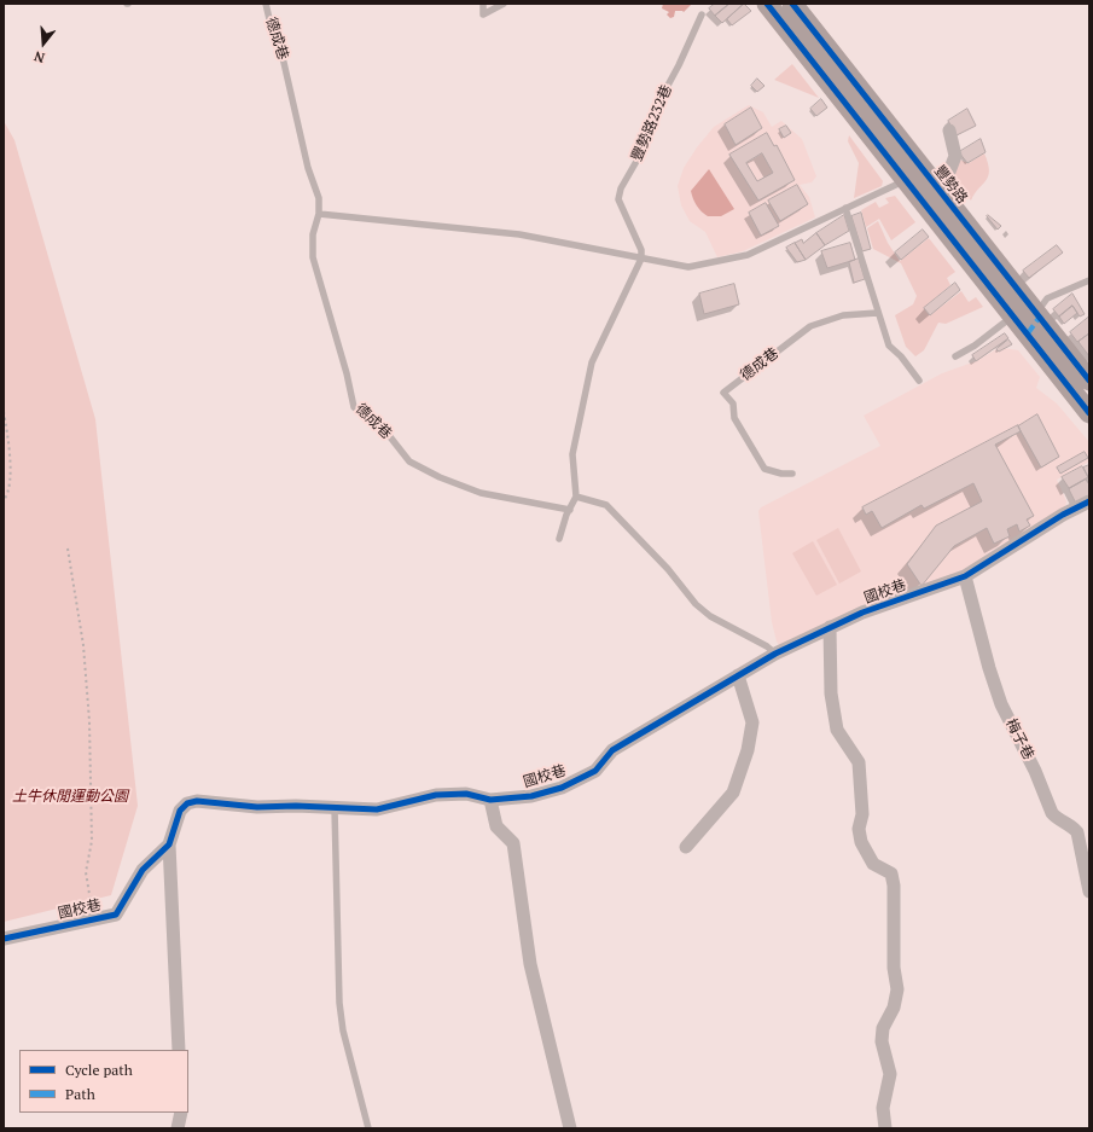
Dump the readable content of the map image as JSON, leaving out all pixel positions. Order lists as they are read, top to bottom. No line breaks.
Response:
{"streets":{"main road":["豐勢路"],"street":["國校巷","梅子巷"],"lane":["德成巷","豐勢路232巷"]},"crossings":[["國校巷","梅子巷"]],"parks":["土牛休閒運動公園"],"legend":["Cycle path","Path"],"north":"bottom"}
